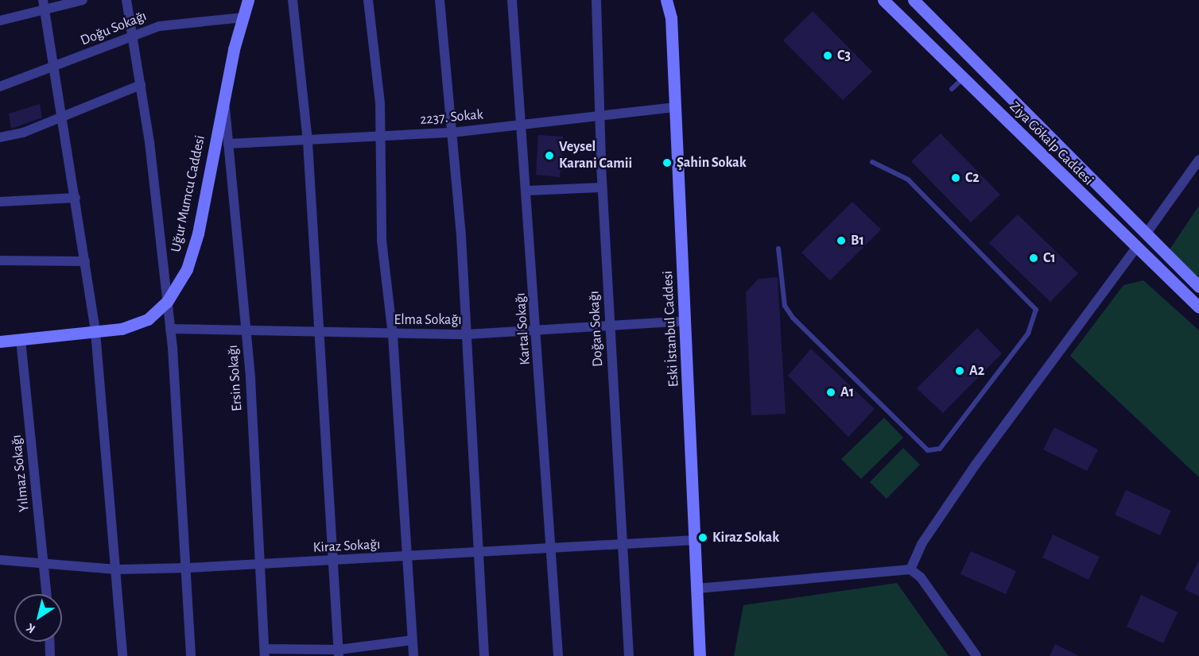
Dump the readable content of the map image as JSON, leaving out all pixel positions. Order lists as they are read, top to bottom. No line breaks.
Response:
{"streets":{"street":["Doğu Sokağı","2237. Sokak","Ziya Gökalp Caddesi","Uğur Mumcu Caddesi","Elma Sokağı","Kartal Sokağı","Doğan Sokağı","Eski İstanbul Caddesi","Ersin Sokağı","Yılmaz Sokağı","Kiraz Sokağı"]},"crossings":[["Doğu Sokağı","Uğur Mumcu Caddesi"],["2237. Sokak","Kartal Sokağı"],["2237. Sokak","Doğan Sokağı"],["2237. Sokak","Eski İstanbul Caddesi"],["2237. Sokak","Ersin Sokağı"],["Uğur Mumcu Caddesi","Ersin Sokağı"],["Uğur Mumcu Caddesi","Yılmaz Sokağı"],["Elma Sokağı","Kartal Sokağı"],["Elma Sokağı","Doğan Sokağı"],["Elma Sokağı","Eski İstanbul Caddesi"],["Elma Sokağı","Ersin Sokağı"],["Kartal Sokağı","Kiraz Sokağı"],["Doğan Sokağı","Kiraz Sokağı"],["Eski İstanbul Caddesi","Kiraz Sokağı"],["Ersin Sokağı","Kiraz Sokağı"],["Yılmaz Sokağı","Kiraz Sokağı"]],"places":["C3","Veysel Karani Camii","Şahin Sokak","C2","B1","C1","A2","A1","Kiraz Sokak"],"north":"bottom left"}
